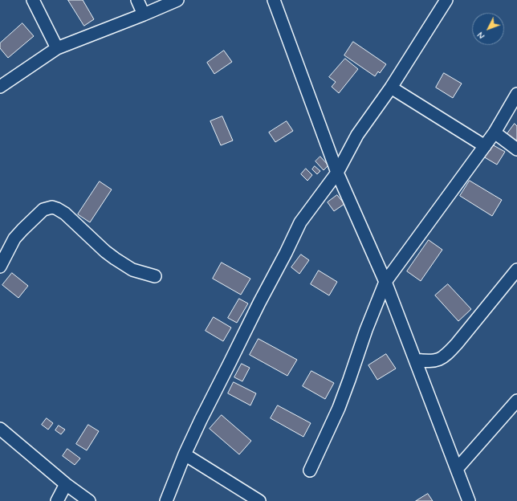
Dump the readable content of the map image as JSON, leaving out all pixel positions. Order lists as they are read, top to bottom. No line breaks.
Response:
{"north":"bottom left"}
